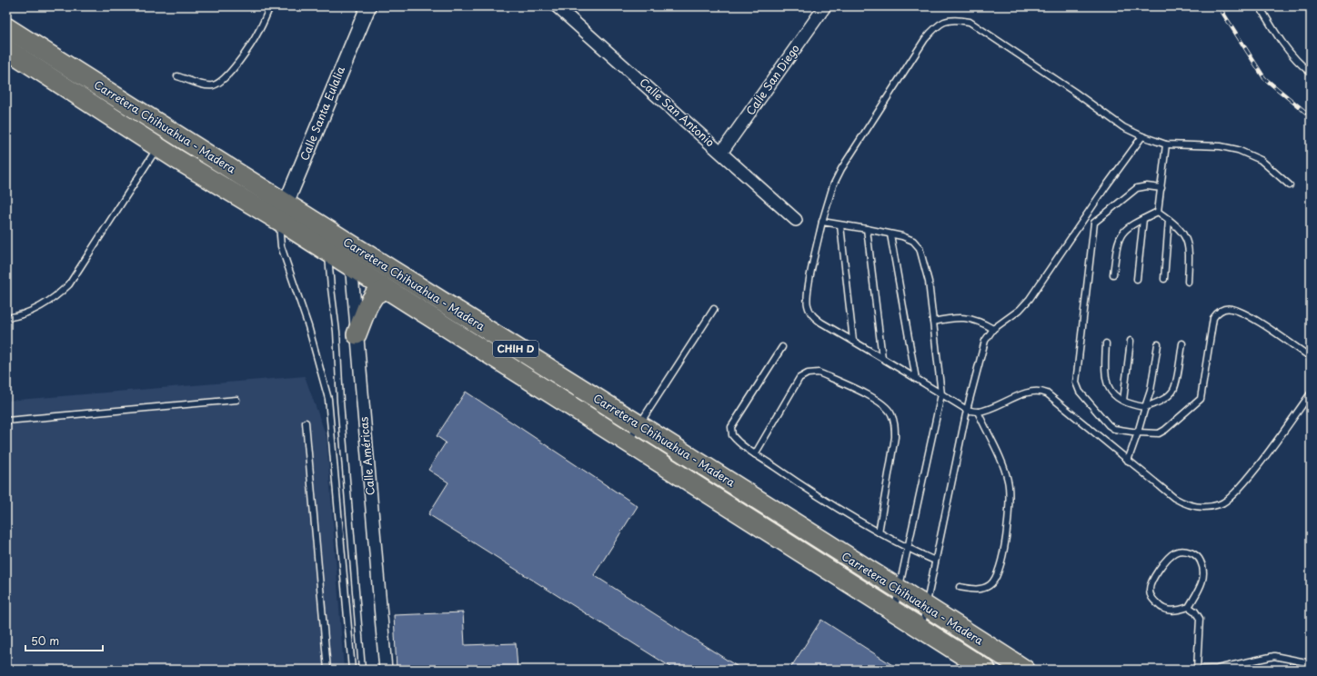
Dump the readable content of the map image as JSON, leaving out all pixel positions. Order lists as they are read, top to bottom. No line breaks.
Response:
{"streets":{"highway":["Carretera Chihuahua - Madera","CHIH D"],"street":["Calle San Diego","Calle San Antonio","Calle Santa Eulalia","Calle Américas"]},"crossings":[["Calle San Diego","Calle San Antonio"],["Calle Santa Eulalia","Carretera Chihuahua - Madera"],["Carretera Chihuahua - Madera","Calle Américas"]],"scale_bar":"50 m"}
